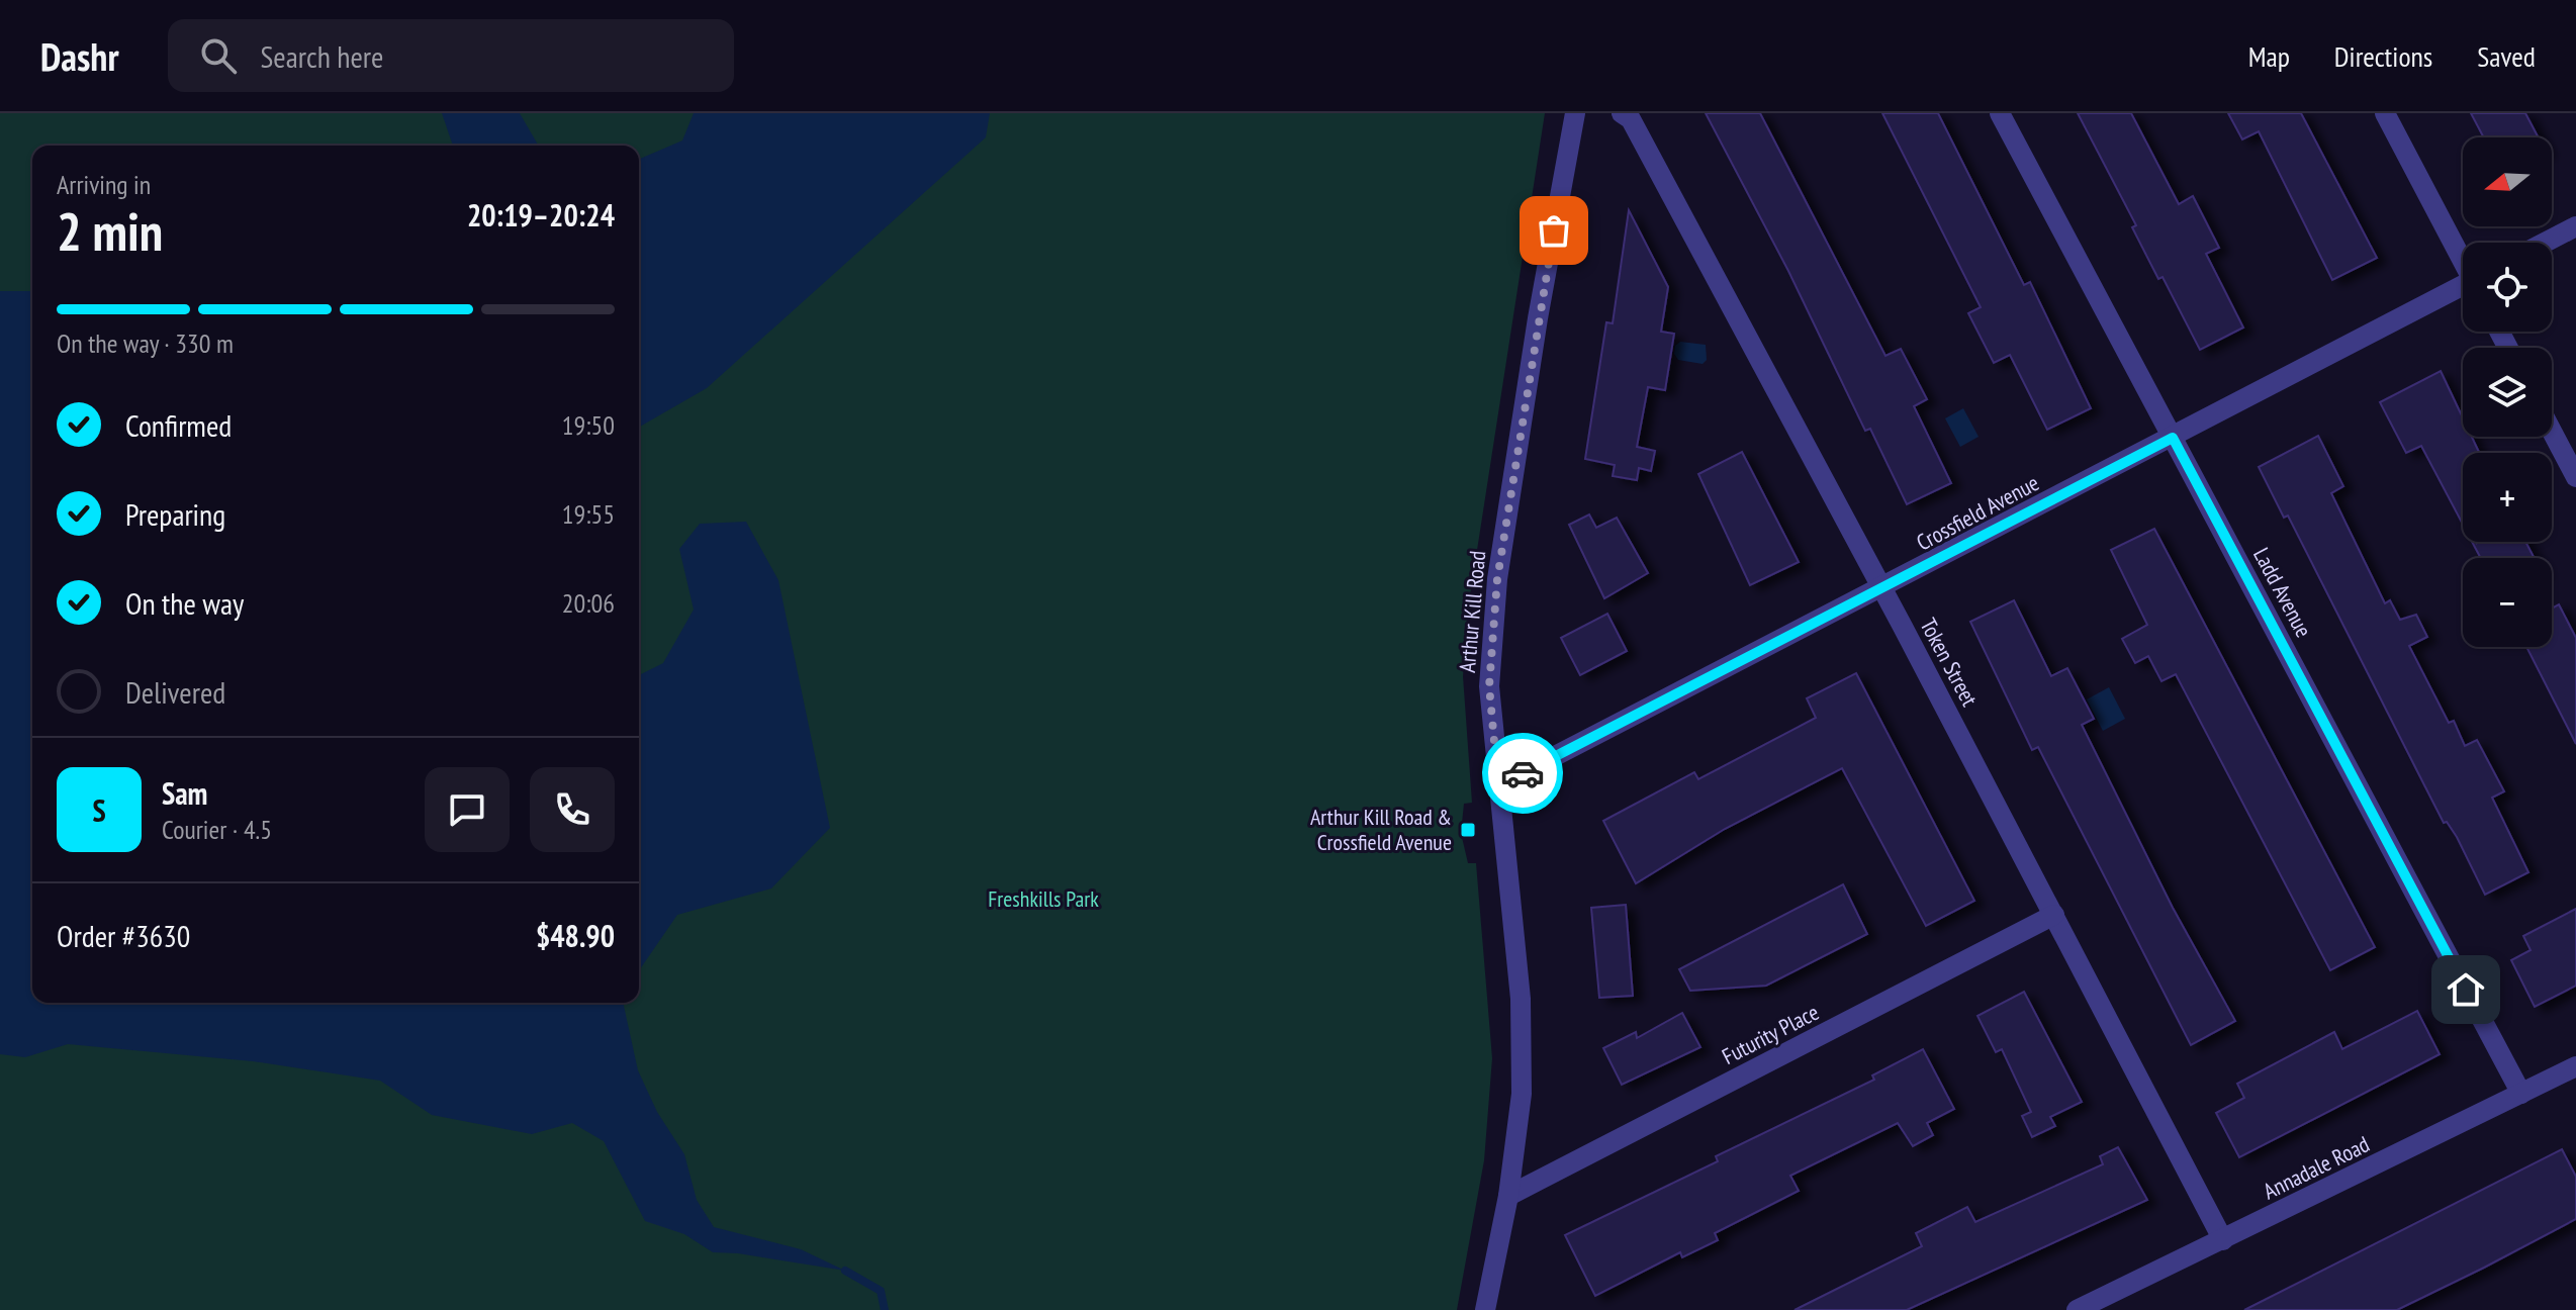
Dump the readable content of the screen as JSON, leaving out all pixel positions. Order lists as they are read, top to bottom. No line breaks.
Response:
{"streets":{"street":["Crossfield Avenue","Ladd Avenue","Arthur Kill Road","Token Street","Futurity Place","Annadale Road"]},"crossings":[["Crossfield Avenue","Ladd Avenue"],["Crossfield Avenue","Arthur Kill Road"],["Crossfield Avenue","Token Street"],["Ladd Avenue","Annadale Road"],["Arthur Kill Road","Futurity Place"],["Token Street","Futurity Place"],["Token Street","Annadale Road"]],"parks":["Freshkills Park"],"places":{"transit":["Arthur Kill Road & Crossfield Avenue"]},"north":"left","page":{"header":"Dashr","search":"Search here","nav":["Map","Directions","Saved"],"map_buttons":["+","−"],"heading":["2 min","Arriving in","20:19–20:24"],"panel":["Sam","Courier · 4.5","Order #3630","$48.90"],"bar":"On the way · 330 m","list":[["Confirmed","19:50"],["Preparing","19:55"],["On the way","20:06"],"Delivered"],"round":"S"}}
